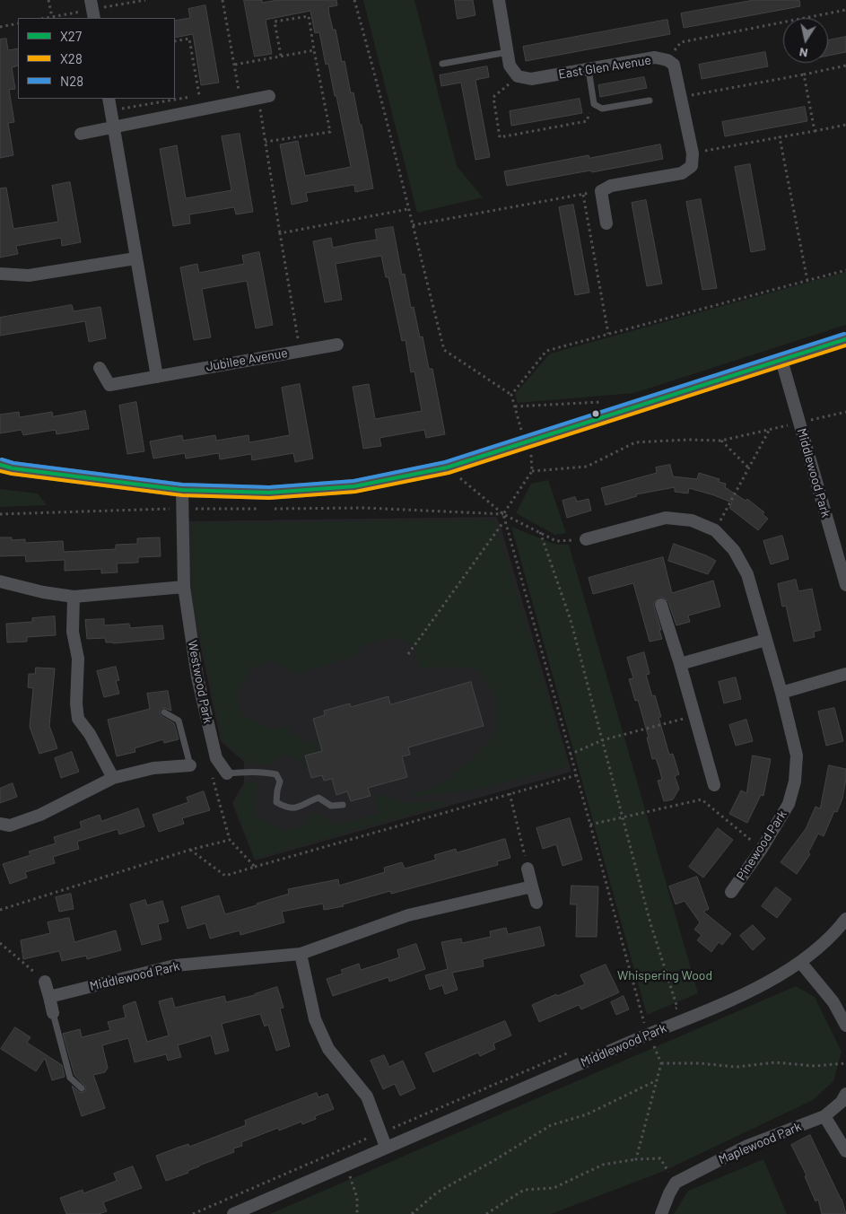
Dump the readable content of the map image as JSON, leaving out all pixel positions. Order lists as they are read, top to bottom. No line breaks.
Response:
{"streets":{"street":["East Glen Avenue","Jubilee Avenue","Middlewood Park","Westwood Park","Pinewood Park","Maplewood Park"]},"parks":["Whispering Wood"],"lines":["transit line N28","transit line X27","transit line X28"],"legend":["X27","X28","N28"],"north":"bottom"}
